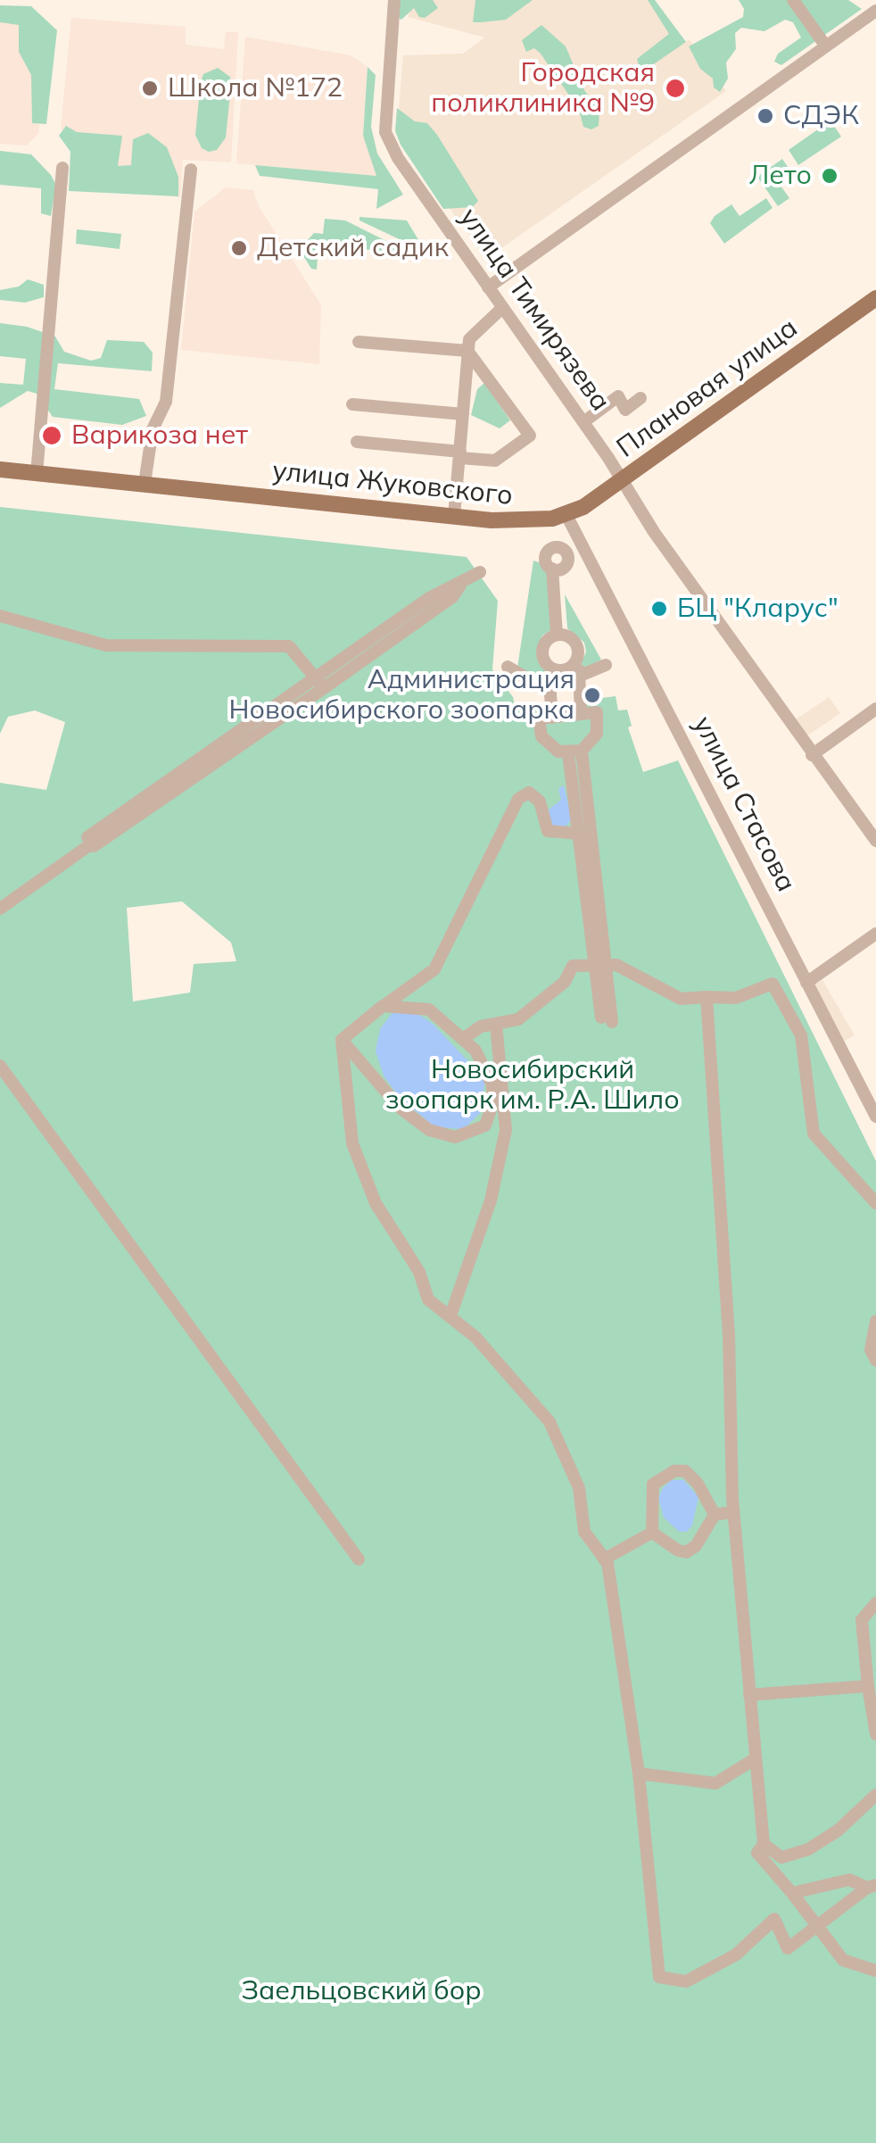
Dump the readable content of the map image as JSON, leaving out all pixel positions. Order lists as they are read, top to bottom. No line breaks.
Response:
{"streets":{"main road":["Плановая улица","улица Жуковского"],"street":["улица Тимирязева","улица Стасова"]},"crossings":[["улица Тимирязева","Плановая улица"],["Плановая улица","улица Жуковского"],["Плановая улица","улица Стасова"],["улица Жуковского","улица Стасова"]],"parks":["Новосибирский зоопарк им. Р.А. Шило","Заельцовский бор"],"places":["Школа №172","Городская поликлиника №9","СДЭК","Лето","Детский садик","Варикоза нет","БЦ \"Кларус\"","Администрация Новосибирского зоопарка"]}
